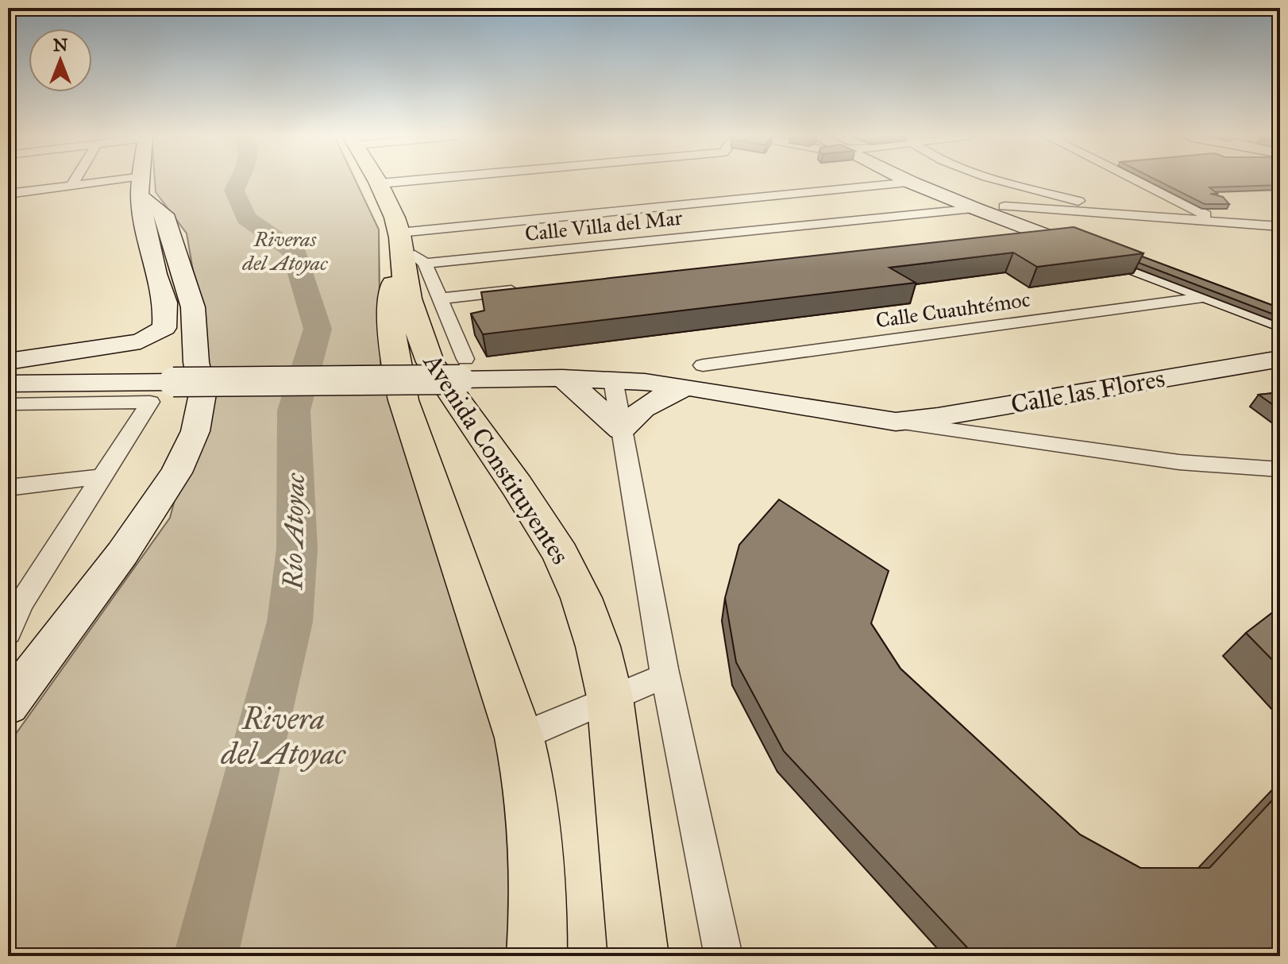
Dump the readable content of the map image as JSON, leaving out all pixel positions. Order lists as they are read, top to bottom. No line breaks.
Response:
{"streets":{"main road":["Avenida Constituyentes"],"street":["Calle Villa del Mar","Calle Cuauhtémoc","Calle las Flores"]},"crossings":[["Calle Villa del Mar","Avenida Constituyentes"],["Calle Cuauhtémoc","Calle las Flores"]],"water":["Río Atoyac"],"parks":["Riveras del Atoyac","Rivera del Atoyac"],"north":"top"}
